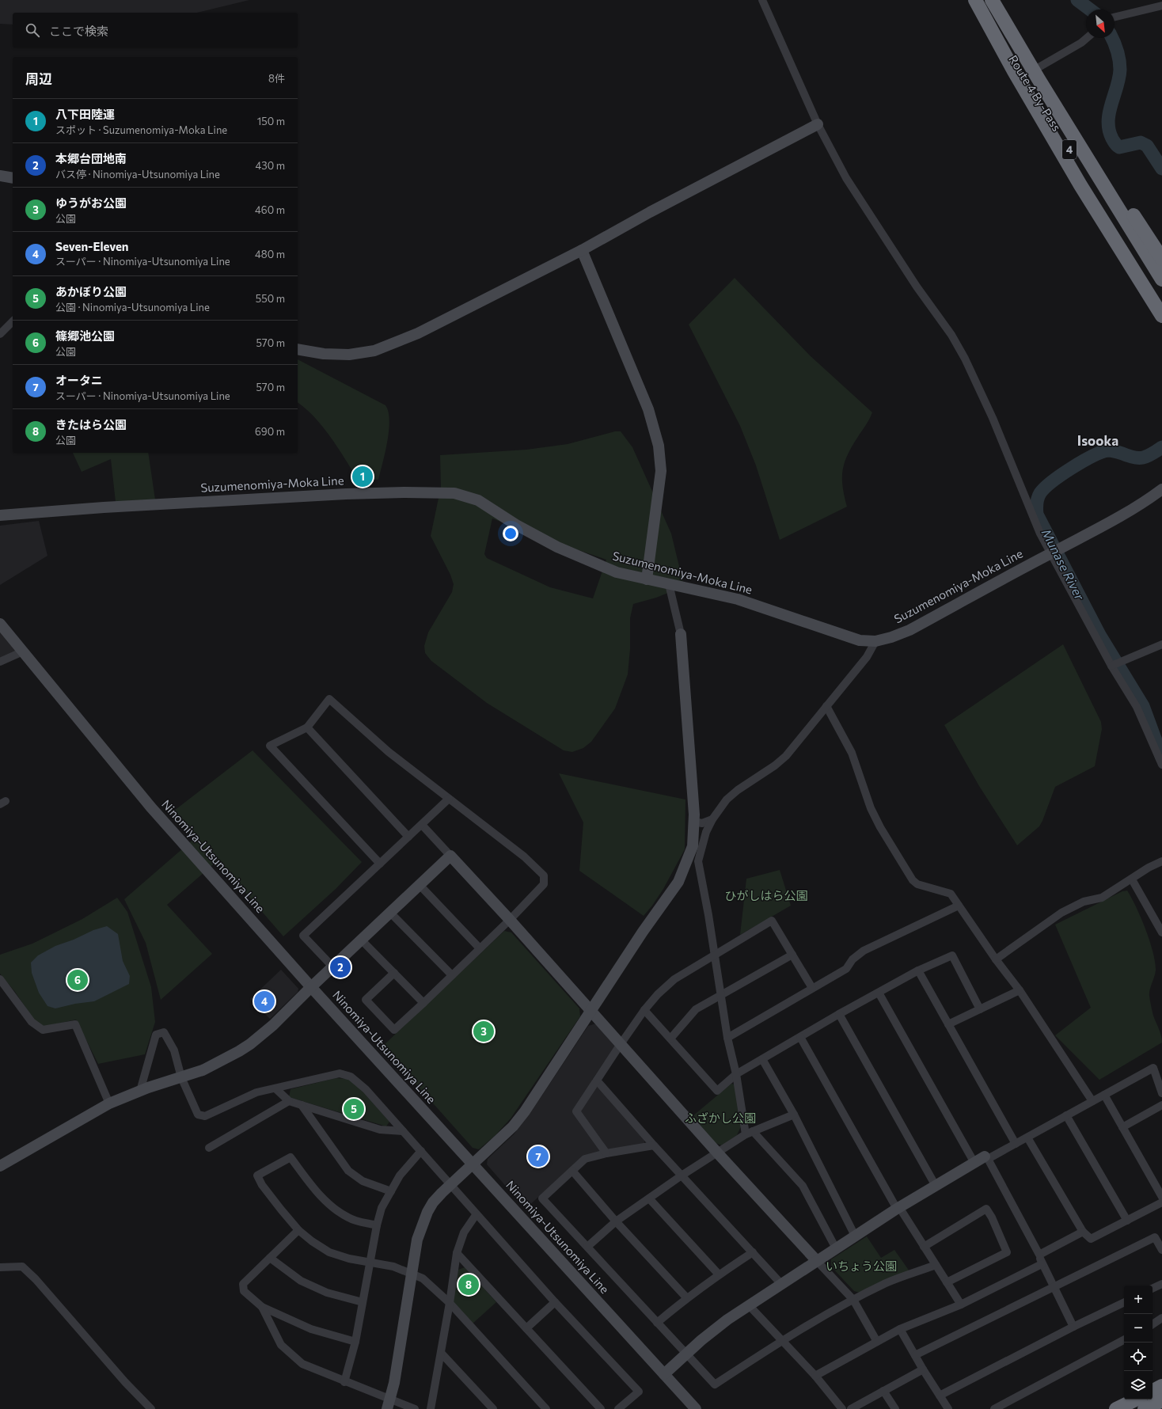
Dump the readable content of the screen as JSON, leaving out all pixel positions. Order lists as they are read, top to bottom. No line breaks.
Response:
{"streets":{"highway":["Route 4 By-Pass","4"],"street":["Suzumenomiya-Moka Line","Ninomiya-Utsunomiya Line"]},"districts":["Isooka"],"water":["Munase River"],"parks":["ひがしはら公園","ふざかし公園","いちょう公園"],"north":"bottom right","page":{"search":"ここで検索","heading":["周辺","8件"],"list":[{"mark":"1","name":"八下田陸運","note":"スポット · Suzumenomiya-Moka Line","value":"150 m"},{"mark":"2","name":"本郷台団地南","note":"バス停 · Ninomiya-Utsunomiya Line","value":"430 m"},{"mark":"3","name":"ゆうがお公園","note":"公園","value":"460 m"},{"mark":"4","name":"Seven-Eleven","note":"スーパー · Ninomiya-Utsunomiya Line","value":"480 m"},{"mark":"5","name":"あかぼり公園","note":"公園 · Ninomiya-Utsunomiya Line","value":"550 m"},{"mark":"6","name":"篠郷池公園","note":"公園","value":"570 m"},{"mark":"7","name":"オータニ","note":"スーパー · Ninomiya-Utsunomiya Line","value":"570 m"},{"mark":"8","name":"きたはら公園","note":"公園","value":"690 m"}],"pins":["1","2","6","4","3","5","7","8"],"map_buttons":["+","−"]}}
